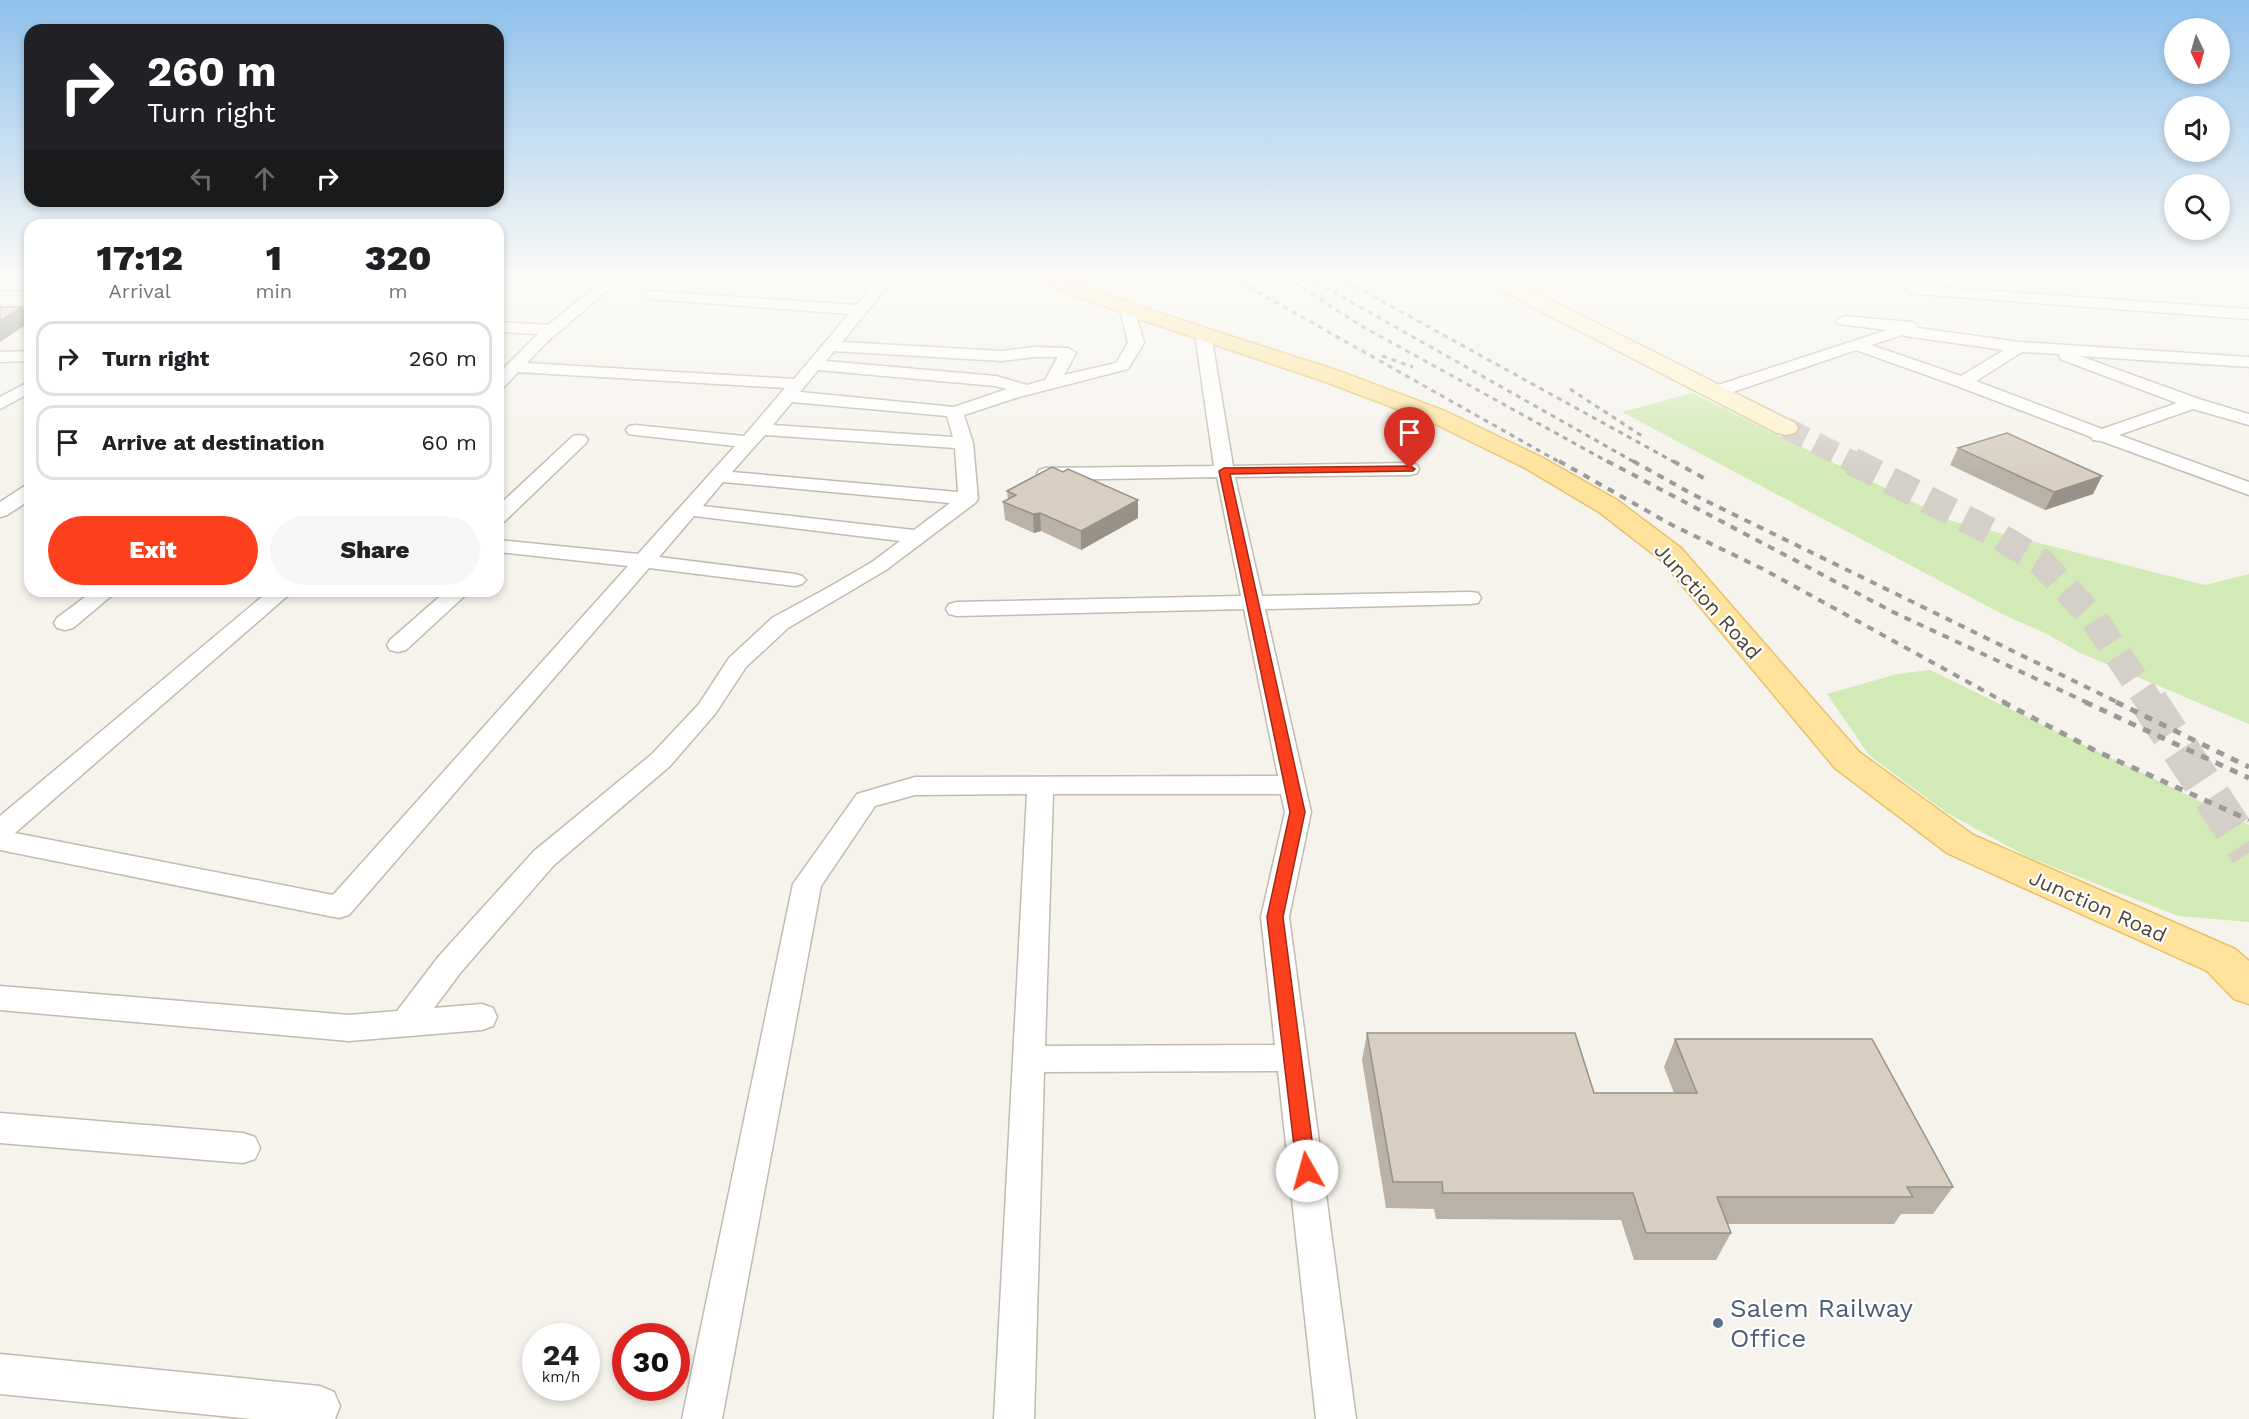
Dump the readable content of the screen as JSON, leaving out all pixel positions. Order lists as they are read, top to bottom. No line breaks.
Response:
{"streets":{"main road":["Junction Road"]},"places":["Salem Railway Office"],"north":"bottom","page":{"turn":["260 m","Turn right"],"eta":["17:12","Arrival","1","min","320","m"],"list":[{"name":"Turn right","value":"260 m"},{"name":"Arrive at destination","value":"60 m"}],"buttons":["Exit","Share"],"speed":"24 km/h","limit":"30"}}
